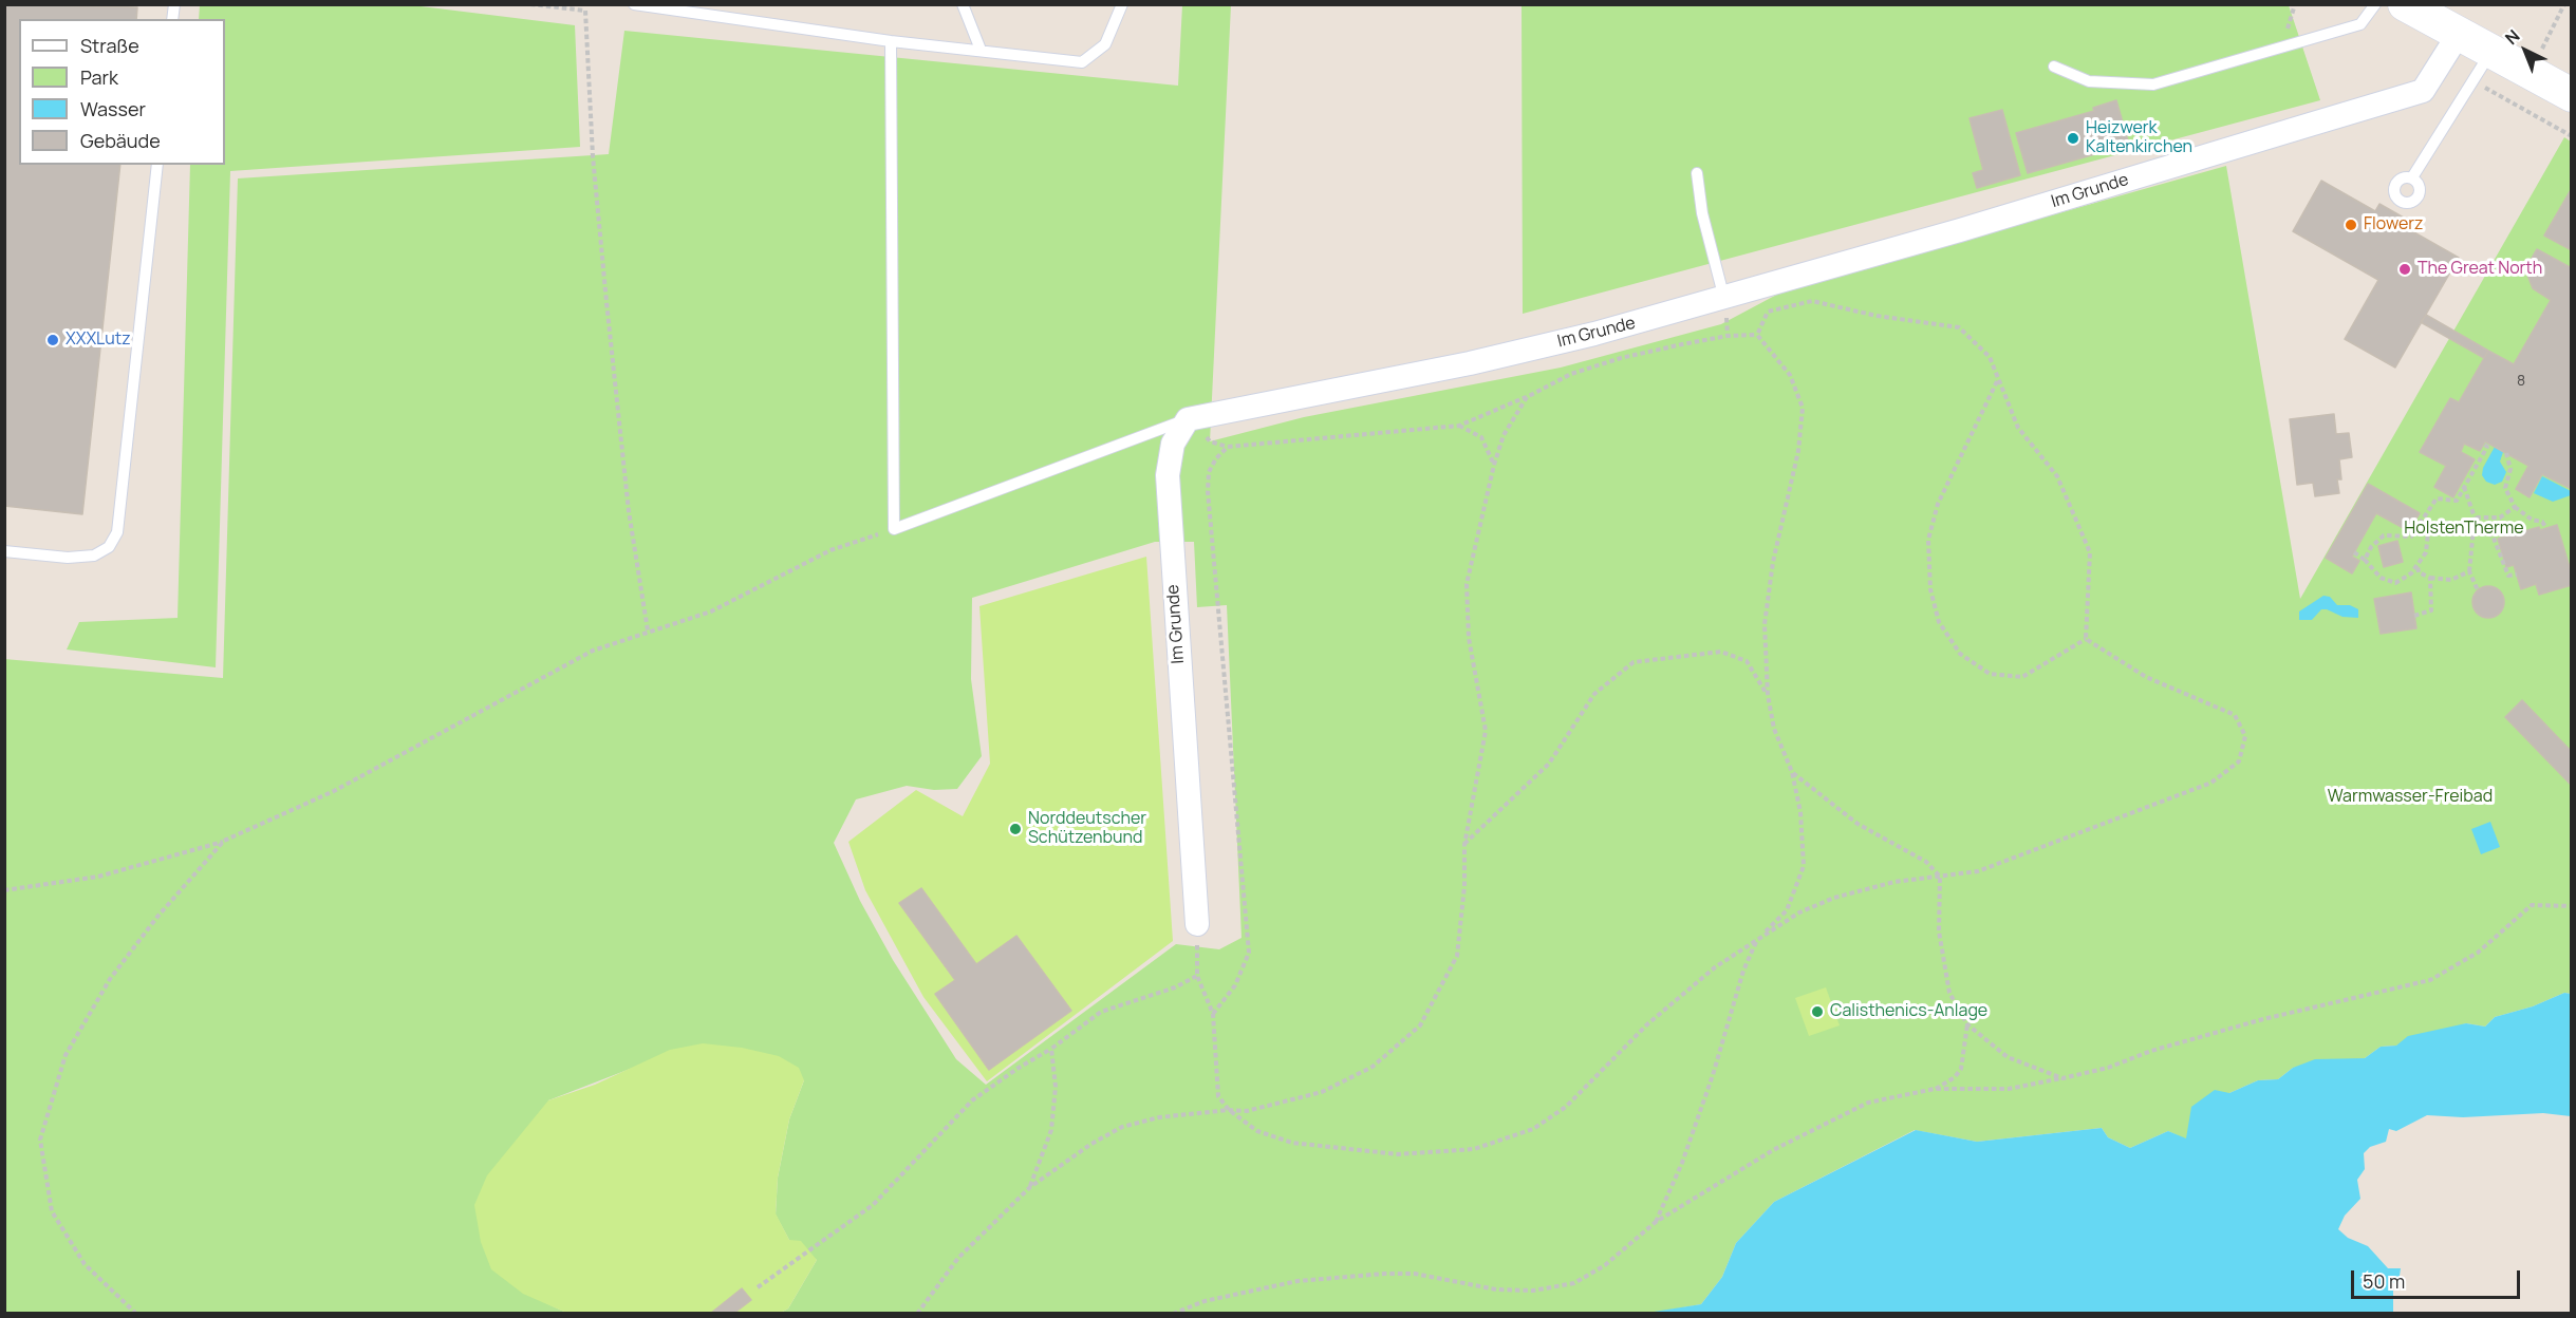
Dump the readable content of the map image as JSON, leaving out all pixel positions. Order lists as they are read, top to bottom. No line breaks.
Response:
{"streets":{"street":["Im Grunde"]},"parks":["HolstenTherme","Warmwasser-Freibad"],"places":["Heizwerk Kaltenkirchen","Flowerz","The Great North","XXXLutz","Norddeutscher Schützenbund","Calisthenics-Anlage"],"house_numbers":["8"],"legend":["Straße","Park","Wasser","Gebäude"],"scale_bar":"50 m","north":"top left"}
